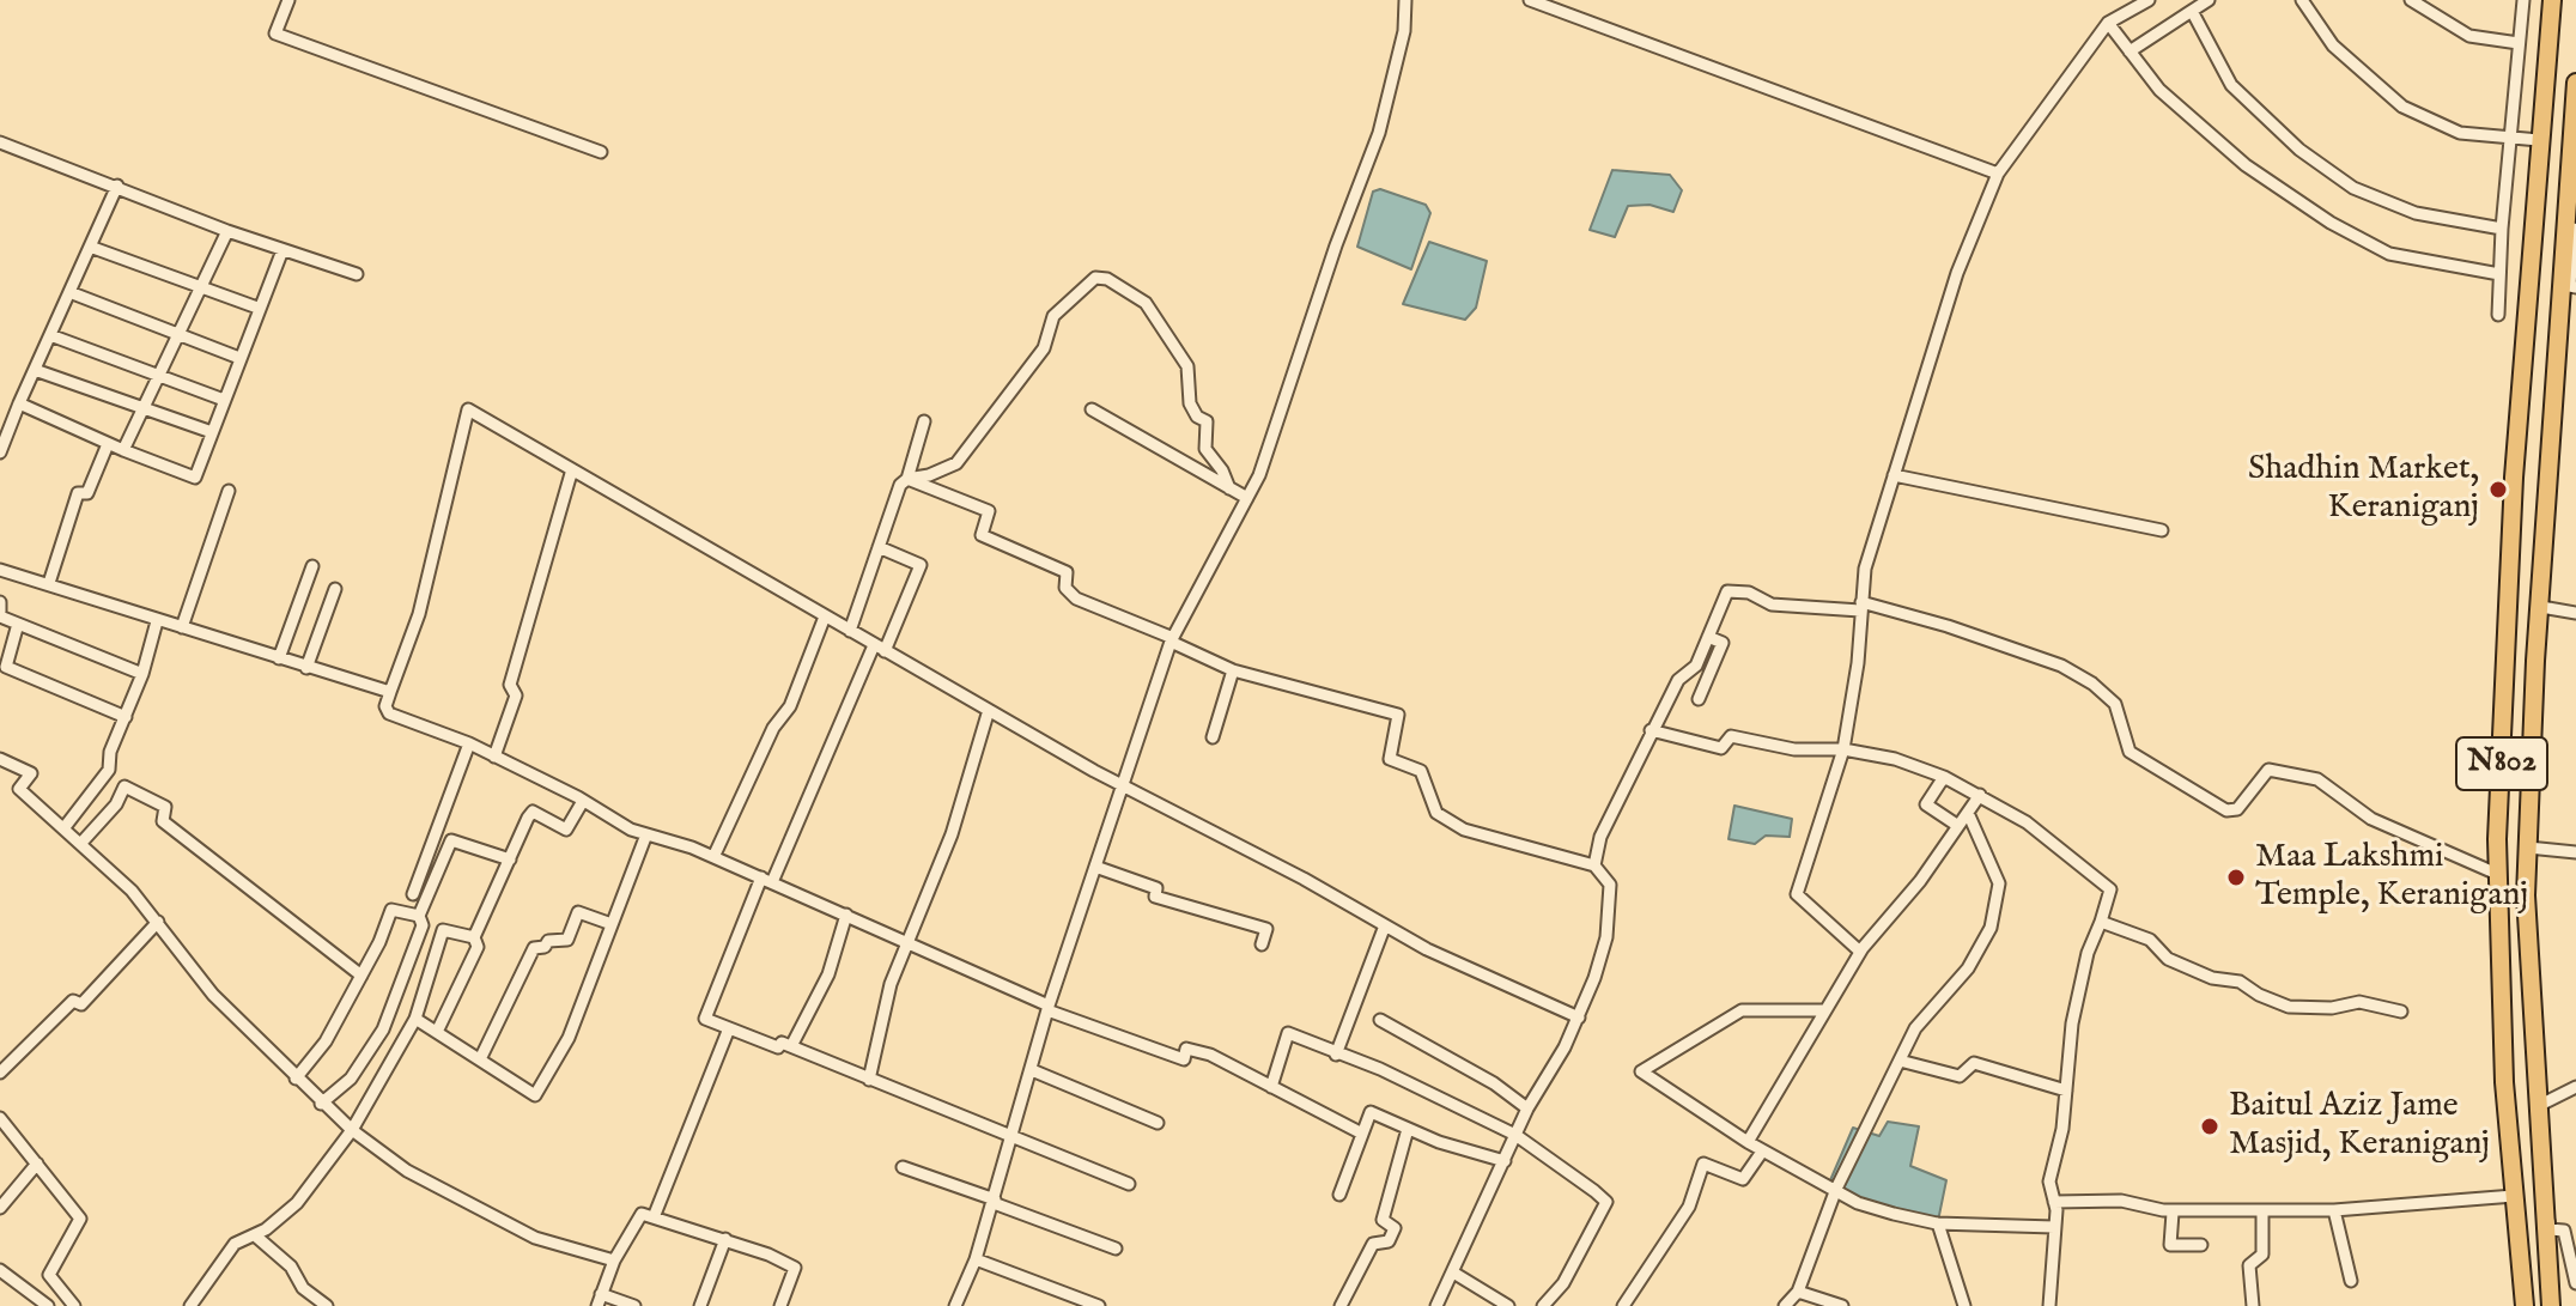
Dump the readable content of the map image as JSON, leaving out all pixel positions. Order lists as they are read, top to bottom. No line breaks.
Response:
{"streets":{"highway":["N802"]},"places":["Shadhin Market, Keraniganj","Maa Lakshmi Temple, Keraniganj","Baitul Aziz Jame Masjid, Keraniganj"]}
